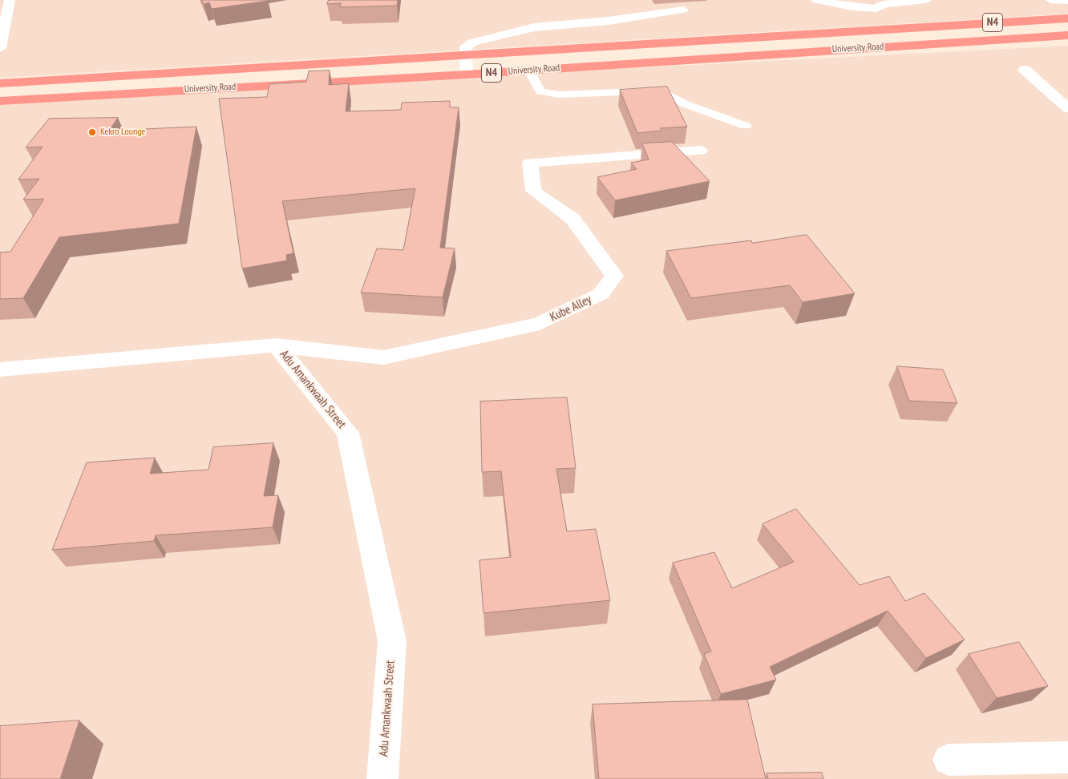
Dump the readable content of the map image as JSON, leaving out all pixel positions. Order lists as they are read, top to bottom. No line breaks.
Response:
{"streets":{"highway":["N4","University Road"],"street":["Kube Alley","Adu Amankwaah Street"]},"crossings":[["Kube Alley","Adu Amankwaah Street"]],"places":["Kekro Lounge"]}
